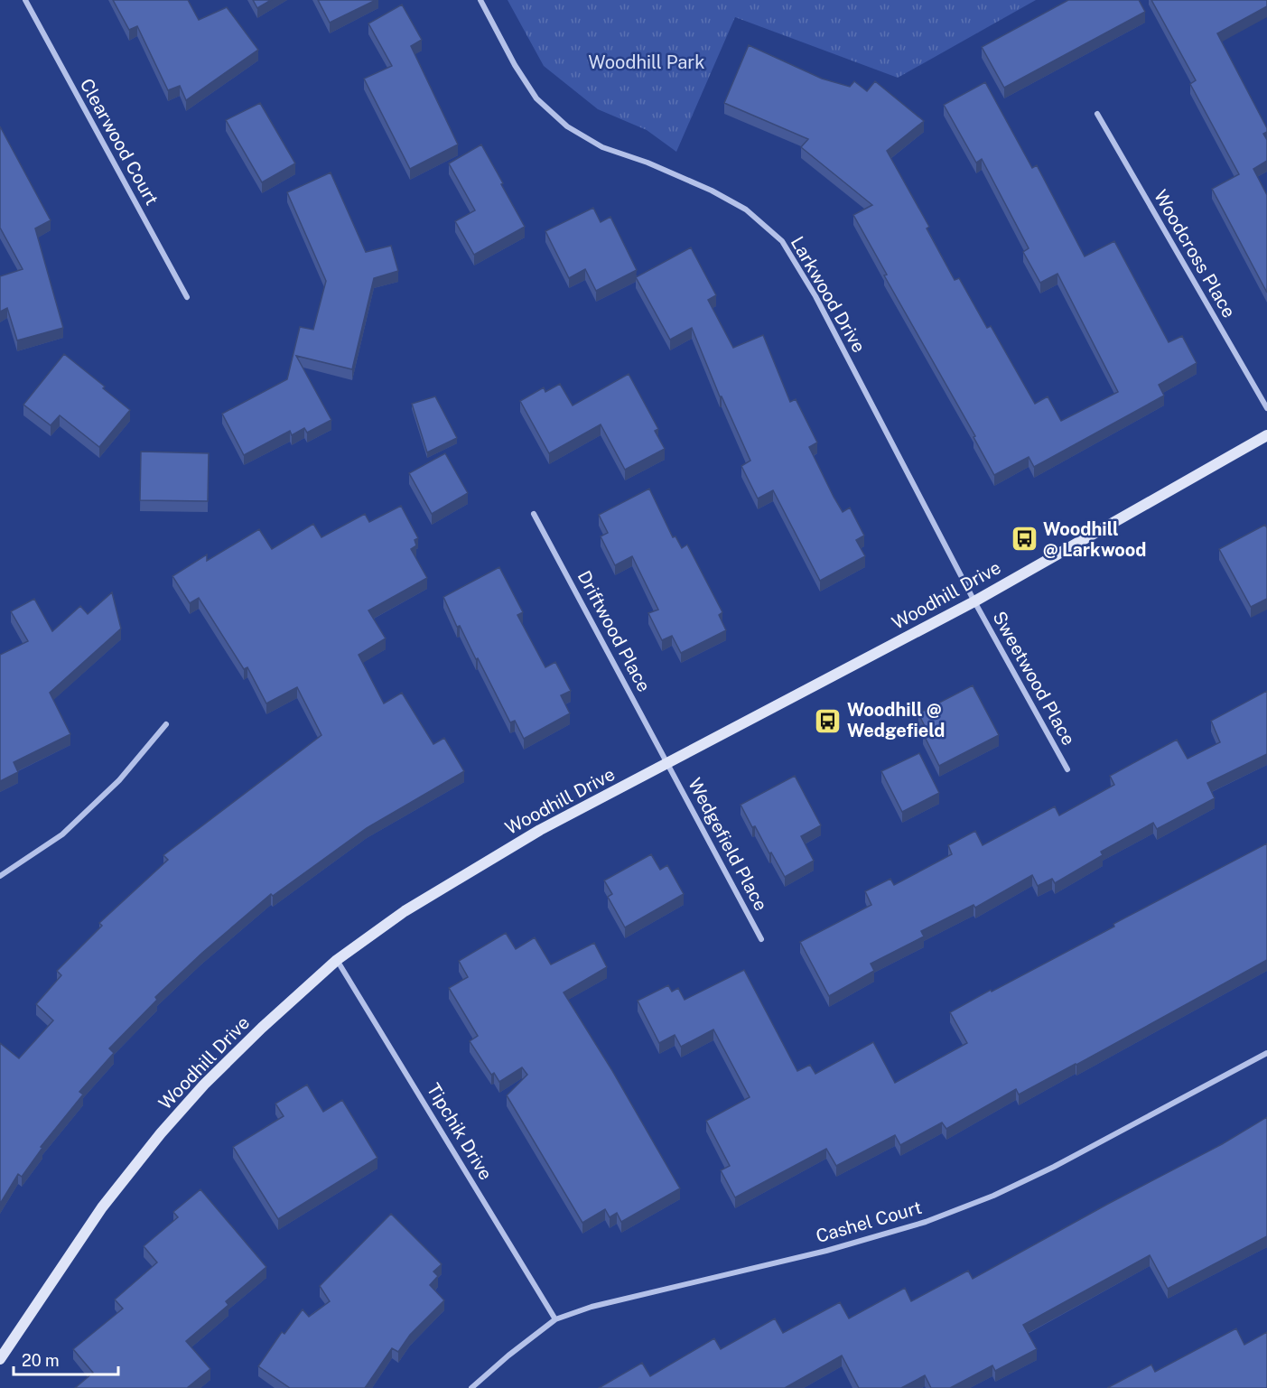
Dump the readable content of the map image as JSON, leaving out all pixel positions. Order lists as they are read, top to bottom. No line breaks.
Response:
{"streets":{"street":["Clearwood Court","Woodcross Place","Larkwood Drive","Woodhill Drive","Driftwood Place","Sweetwood Place","Wedgefield Place","Tipchik Drive","Cashel Court"]},"crossings":[["Larkwood Drive","Woodhill Drive"],["Larkwood Drive","Sweetwood Place"],["Woodhill Drive","Driftwood Place"],["Woodhill Drive","Sweetwood Place"],["Woodhill Drive","Wedgefield Place"],["Woodhill Drive","Tipchik Drive"],["Driftwood Place","Wedgefield Place"],["Tipchik Drive","Cashel Court"]],"parks":["Woodhill Park"],"places":{"bus stop":["Woodhill @ Larkwood","Woodhill @ Wedgefield"]},"scale_bar":"20 m"}
